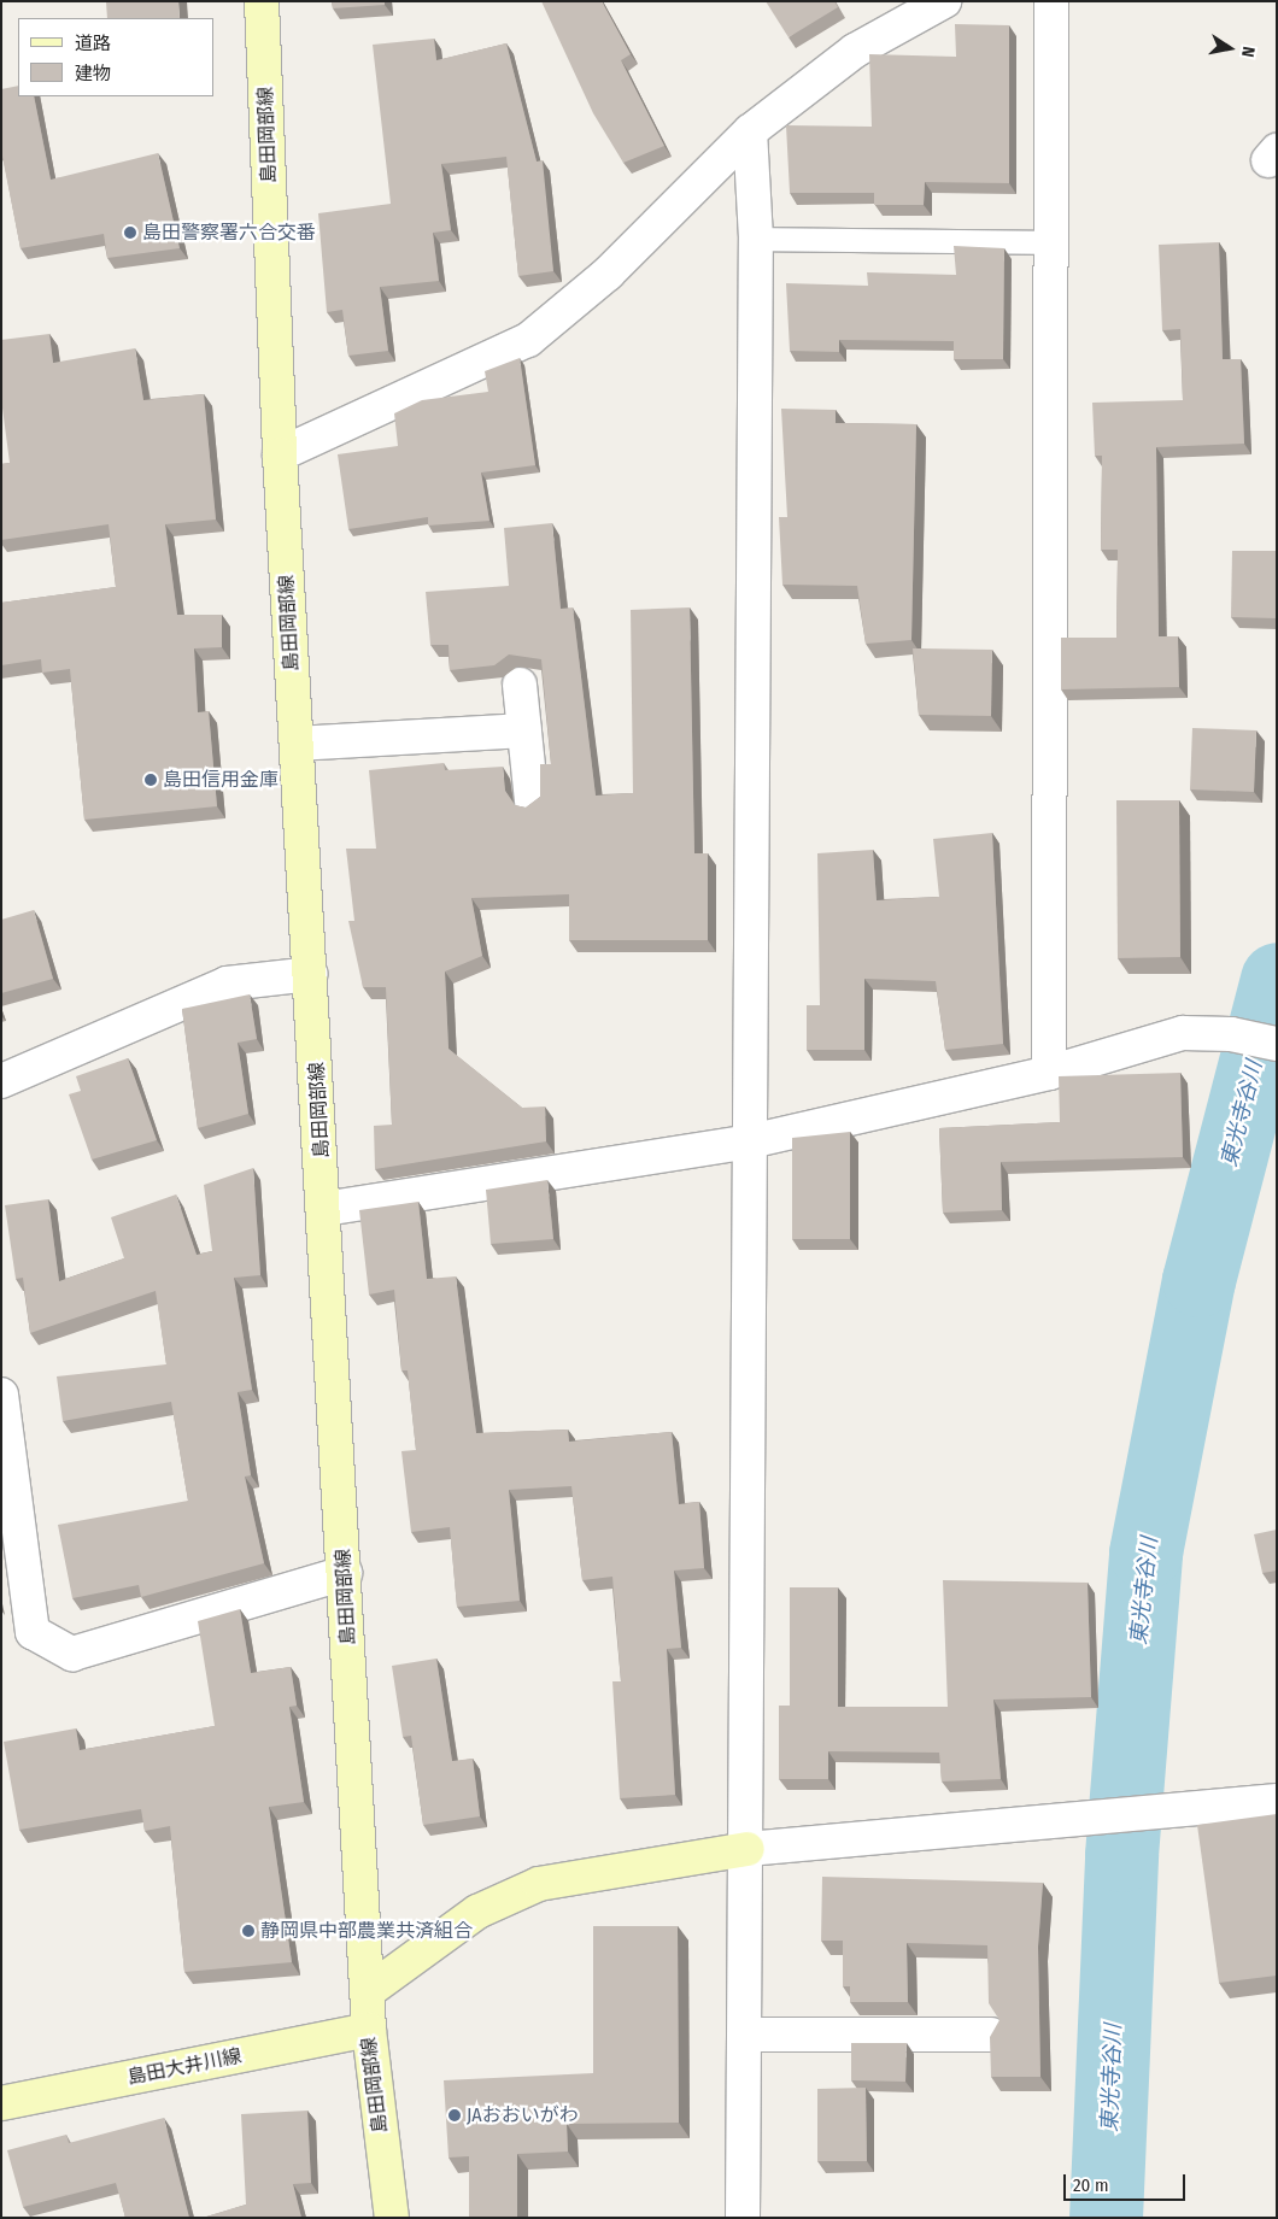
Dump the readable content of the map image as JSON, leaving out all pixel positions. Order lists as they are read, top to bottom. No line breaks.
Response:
{"streets":{"main road":["島田岡部線","島田大井川線"]},"crossings":[["島田岡部線","島田大井川線"]],"water":["東光寺谷川"],"places":["島田警察署六合交番","島田信用金庫","静岡県中部農業共済組合","JAおおいがわ"],"legend":["道路","建物"],"scale_bar":"20 m","north":"right"}
